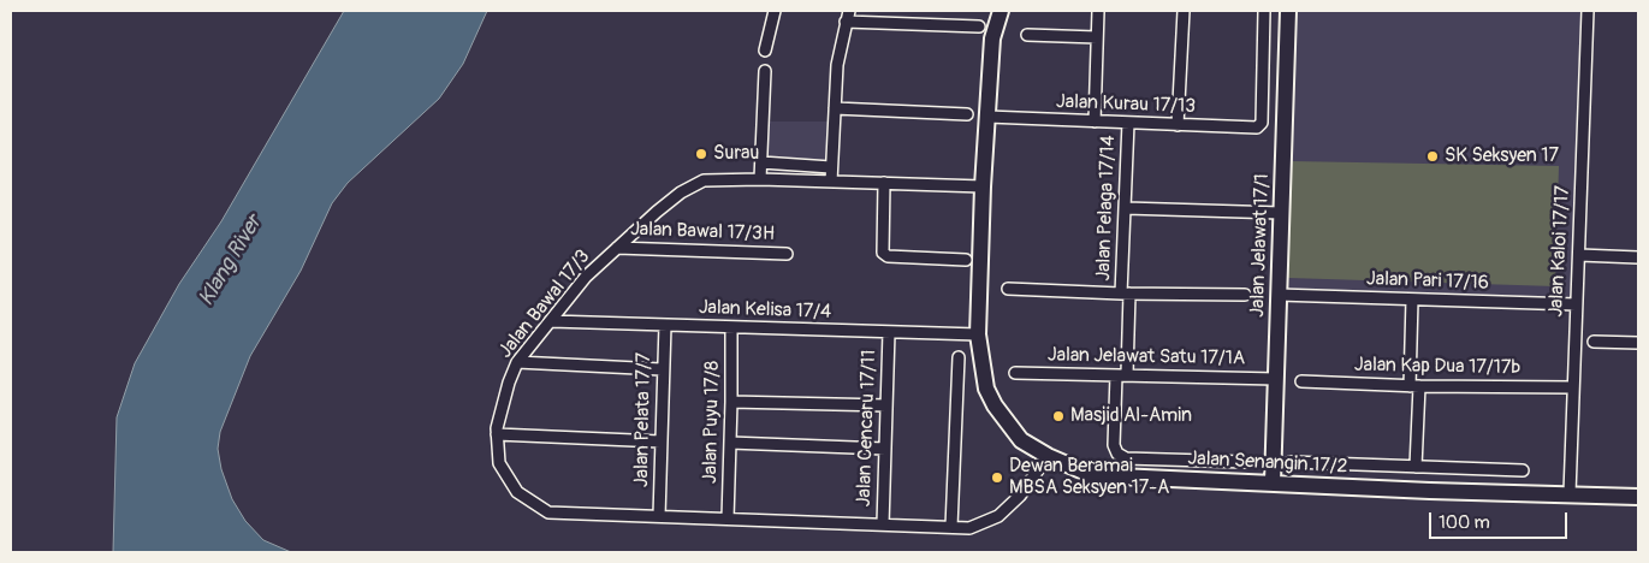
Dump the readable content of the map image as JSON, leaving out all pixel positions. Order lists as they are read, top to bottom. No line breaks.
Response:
{"streets":{"street":["Jalan Kurau 17/13","Jalan Pelaga 17/14","Jalan Bawal 17/3H","Jalan Jelawat 17/1","Jalan Kaloi 17/17","Jalan Pari 17/16","Jalan Bawal 17/3","Jalan Kelisa 17/4","Jalan Jelawat Satu 17/1A","Jalan Kap Dua 17/17b","Jalan Pelata 17/7","Jalan Puyu 17/8","Jalan Cencaru 17/11","Jalan Senangin 17/2"]},"crossings":[["Jalan Kurau 17/13","Jalan Pelaga 17/14"],["Jalan Kurau 17/13","Jalan Senangin 17/2"],["Jalan Pelaga 17/14","Jalan Jelawat Satu 17/1A"],["Jalan Bawal 17/3H","Jalan Bawal 17/3"],["Jalan Jelawat 17/1","Jalan Pari 17/16"],["Jalan Jelawat 17/1","Jalan Jelawat Satu 17/1A"],["Jalan Jelawat 17/1","Jalan Senangin 17/2"],["Jalan Kaloi 17/17","Jalan Pari 17/16"],["Jalan Kaloi 17/17","Jalan Kap Dua 17/17b"],["Jalan Kaloi 17/17","Jalan Senangin 17/2"],["Jalan Bawal 17/3","Jalan Kelisa 17/4"],["Jalan Bawal 17/3","Jalan Pelata 17/7"],["Jalan Bawal 17/3","Jalan Puyu 17/8"],["Jalan Bawal 17/3","Jalan Cencaru 17/11"],["Jalan Bawal 17/3","Jalan Senangin 17/2"],["Jalan Kelisa 17/4","Jalan Pelata 17/7"],["Jalan Kelisa 17/4","Jalan Puyu 17/8"],["Jalan Kelisa 17/4","Jalan Cencaru 17/11"],["Jalan Kelisa 17/4","Jalan Senangin 17/2"]],"water":["Klang River"],"places":["Surau","SK Seksyen 17","Masjid Al-Amin","Dewan Beramai MBSA Seksyen 17-A"],"scale_bar":"100 m"}
